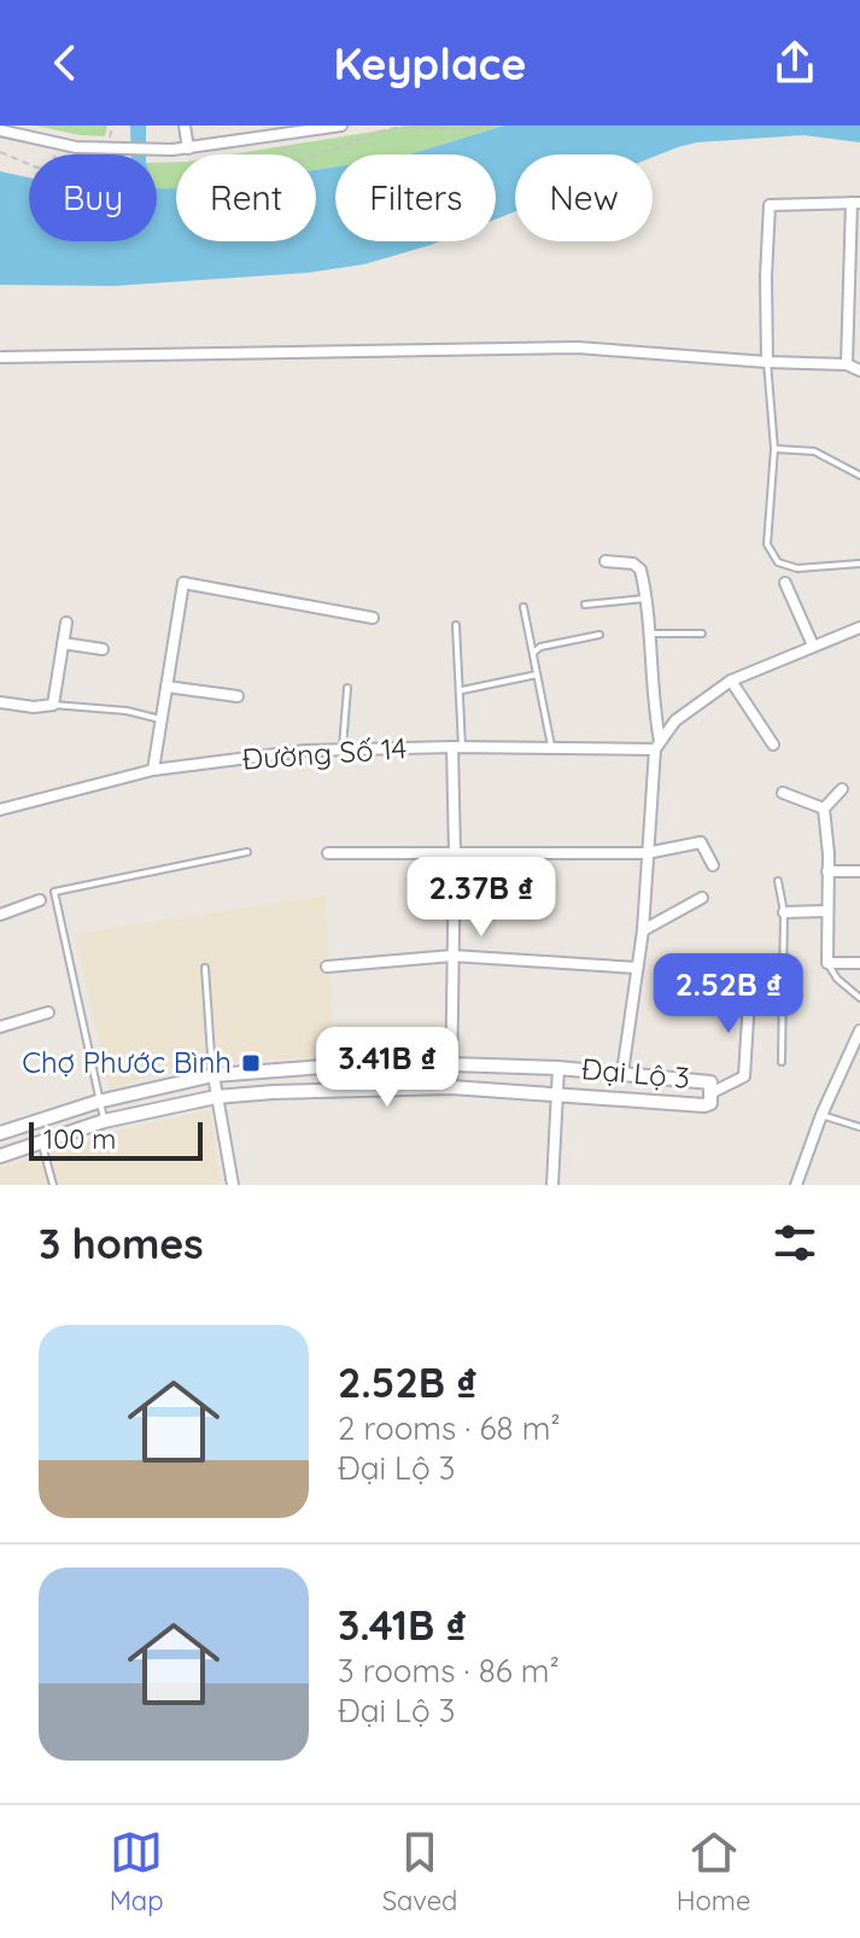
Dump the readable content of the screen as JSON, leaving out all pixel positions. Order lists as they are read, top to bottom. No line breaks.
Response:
{"streets":{"street":["Đường Số 14","Đại Lộ 3"]},"places":{"transit":["Chợ Phước Bình"]},"scale_bar":"100 m","page":{"header":"Keyplace","chip":["Buy","Rent","Filters","New"],"price":["2.37B ₫","2.52B ₫","3.41B ₫"],"scale":"100 m","heading":"3 homes","list":[{"name":"2.52B ₫","note":"2 rooms · 68 m² · Đại Lộ 3"},{"name":"3.41B ₫","note":"3 rooms · 86 m² · Đại Lộ 3"}],"tabs":["Map","Saved","Home"]}}
